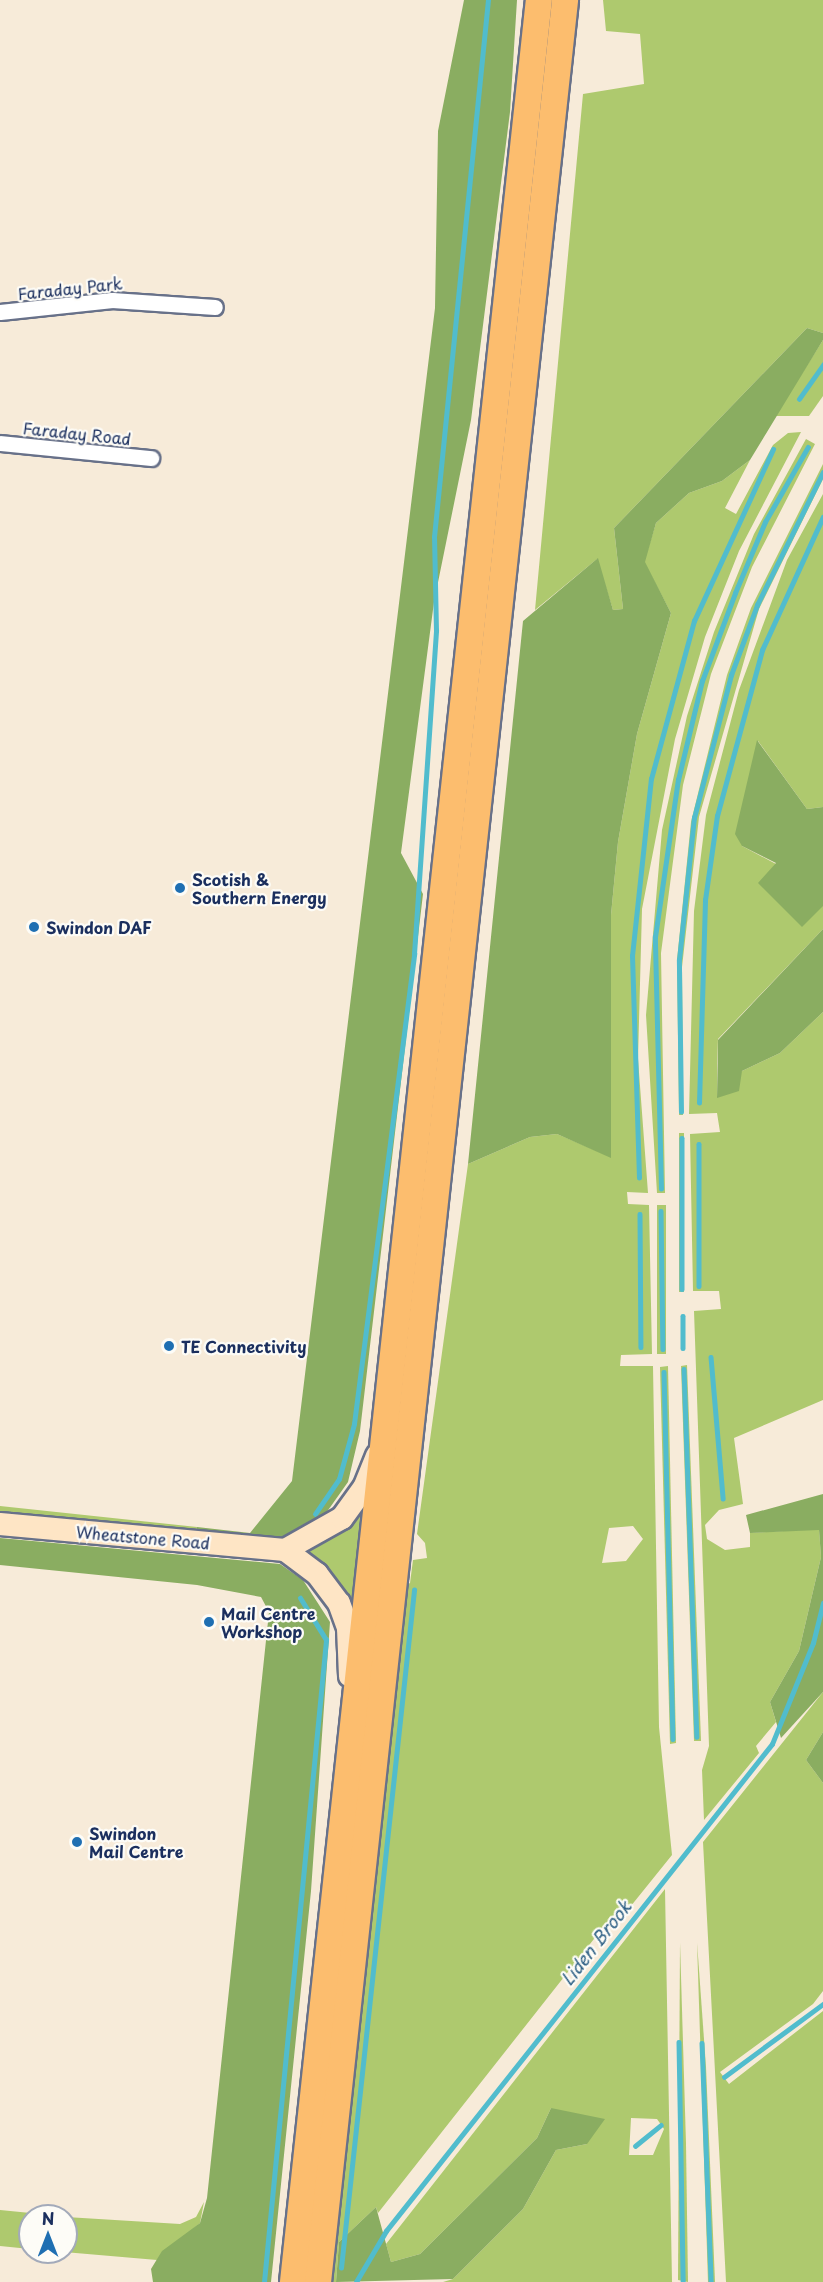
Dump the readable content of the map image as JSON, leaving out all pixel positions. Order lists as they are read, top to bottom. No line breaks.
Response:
{"streets":{"main road":["Wheatstone Road"],"street":["Faraday Park","Faraday Road"]},"water":["Liden Brook"],"places":["Scotish & Southern Energy","Swindon DAF","TE Connectivity","Mail Centre Workshop","Swindon Mail Centre"],"north":"top"}
